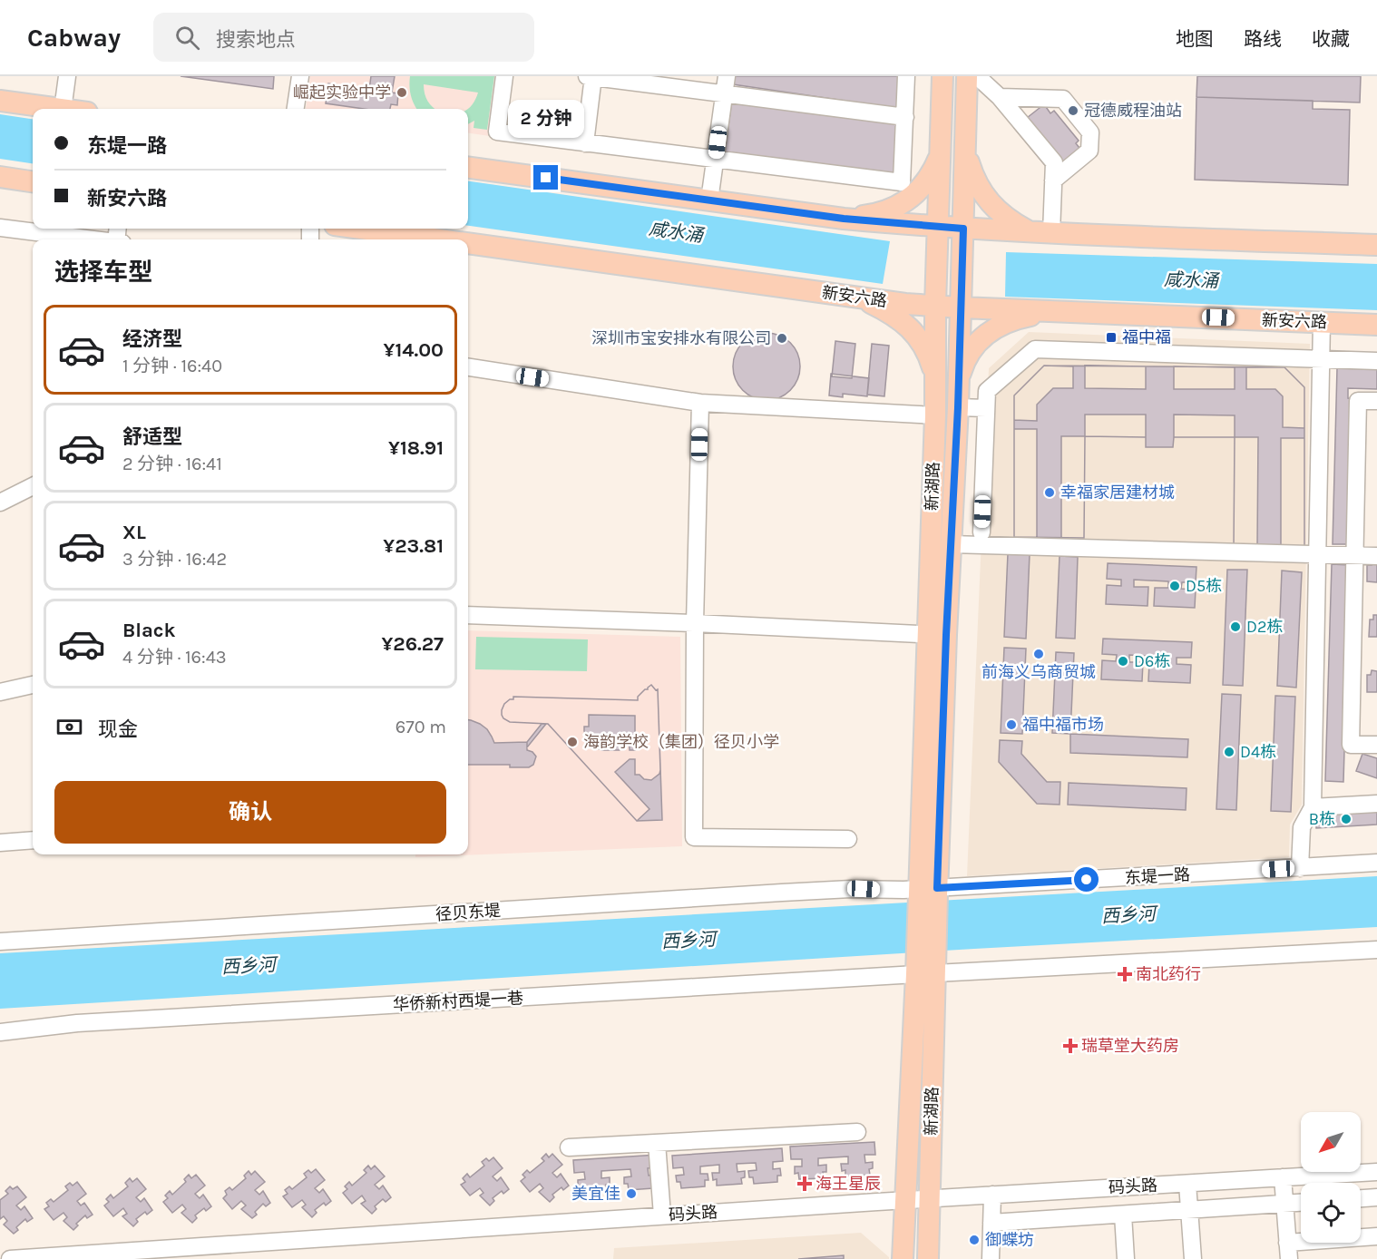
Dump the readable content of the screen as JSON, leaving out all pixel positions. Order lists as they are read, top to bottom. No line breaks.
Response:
{"streets":{"main road":["新安六路","新湖路"],"street":["东堤一路","径贝东堤","华侨新村西堤一巷","码头路"]},"crossings":[["新安六路","新湖路"],["新湖路","东堤一路"],["新湖路","径贝东堤"],["新湖路","华侨新村西堤一巷"],["新湖路","码头路"],["东堤一路","径贝东堤"]],"water":["咸水涌","西乡河"],"places":{"other":["崛起实验中学","冠德威程油站","深圳市宝安排水有限公司","幸福家居建材城","D5栋","D2栋","前海义乌商贸城","D6栋","福中福市场","海韵学校（集团）径贝小学","D4栋","B栋","美宜佳","御蝶坊"],"transit":["福中福"],"health":["南北药行","瑞草堂大药房","海王星辰"]},"north":"bottom left","page":{"header":"Cabway","search":"搜索地点","nav":["地图","路线","收藏"],"bubble":"2 分钟","banner":["东堤一路","新安六路"],"heading":"选择车型","list":[{"name":"经济型","note":"1 分钟 · 16:40","value":"¥14.00"},{"name":"舒适型","note":"2 分钟 · 16:41","value":"¥18.91"},{"name":"XL","note":"3 分钟 · 16:42","value":"¥23.81"},{"name":"Black","note":"4 分钟 · 16:43","value":"¥26.27"}],"pay":["现金","670 m"],"buttons":"确认"}}
